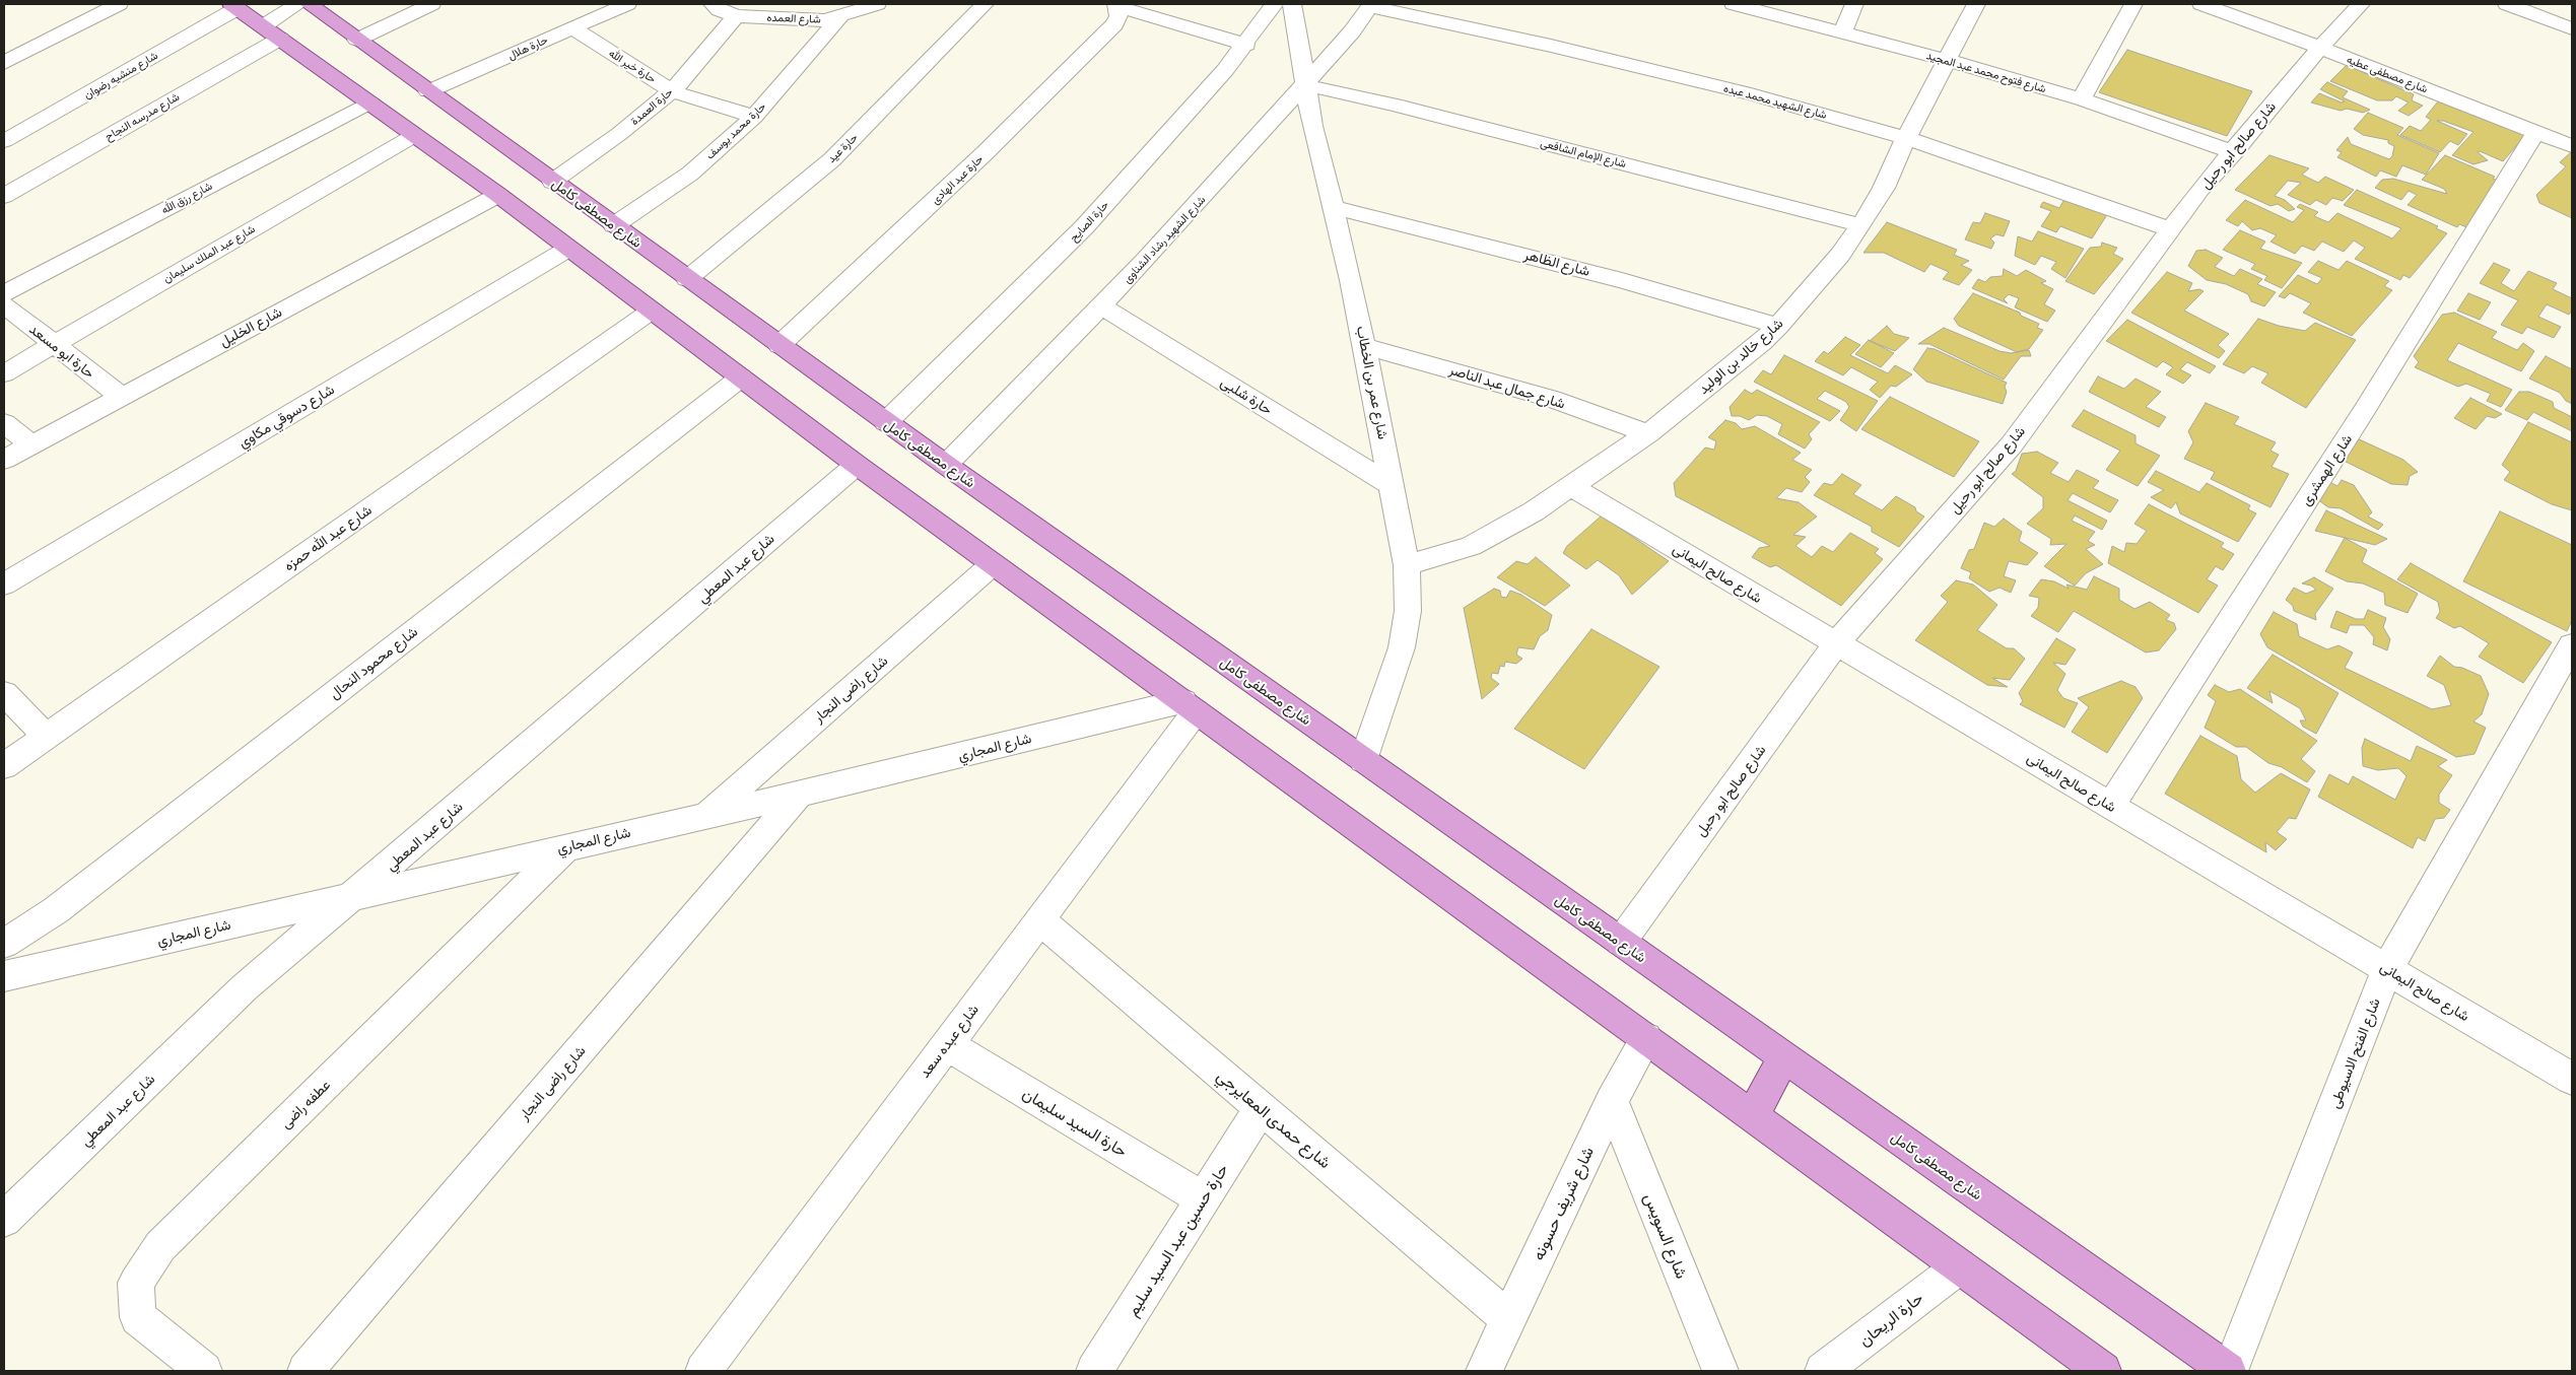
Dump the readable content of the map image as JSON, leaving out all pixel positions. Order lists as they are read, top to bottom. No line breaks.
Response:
{"streets":{"main road":["شارع مصطفى كامل"],"street":["شارع العمده","حارة هلال","حارة خير الله","شارع فتوح محمد عبد المجيد","شارع مصطفى عطيه","شارع منشيه رضوان","شارع الشهيد محمد عبده","حارة العمدة","شارع مدرسه النجاح","حارة محمد يوسف","شارع صالح ابو رحيل","حارة عيد","شارع الإمام الشافعى","حارة عبد الهادى","شارع رزق الله","حارة الصايح","شارع الشهيد رشاد الشناوى","شارع عبد الملك سليمان","شارع الظاهر","شارع الخليل","حارة ابو مسعد","شارع خالد بن الوليد","شارع عمر بن الخطاب","شارع جمال عبد الناصر","حارة شلبى","شارع دسوقي مكاوي","شارع الهمشرى","شارع عبد الله حمزه","شارع عبد المعطي","شارع صالح اليمانى","شارع محمود النحال","شارع راضى النجار","شارع المجاري","شارع عبده سعد","شارع الفتح الاسيوطى","عطفه راضى","شارع حمدى المعايرجي","حارة السيد سليمان","شارع شريف حسونه","شارع السويس","حارة حسين عبد السيد سليم","حارة الريحان"]},"crossings":[["شارع العمده","حارة العمدة"],["شارع العمده","حارة محمد يوسف"],["حارة هلال","حارة خير الله"],["حارة هلال","شارع مصطفى كامل"],["حارة خير الله","حارة العمدة"],["حارة خير الله","حارة محمد يوسف"],["شارع فتوح محمد عبد المجيد","شارع صالح ابو رحيل"],["شارع فتوح محمد عبد المجيد","شارع خالد بن الوليد"],["شارع مصطفى عطيه","شارع صالح ابو رحيل"],["شارع مصطفى عطيه","شارع الهمشرى"],["شارع الشهيد محمد عبده","شارع صالح ابو رحيل"],["شارع الشهيد محمد عبده","شارع الشهيد رشاد الشناوى"],["شارع الشهيد محمد عبده","شارع خالد بن الوليد"],["حارة العمدة","شارع مصطفى كامل"],["حارة محمد يوسف","شارع مصطفى كامل"],["شارع صالح ابو رحيل","شارع مصطفى كامل"],["شارع صالح ابو رحيل","شارع صالح اليمانى"],["حارة عيد","شارع مصطفى كامل"],["شارع الإمام الشافعى","شارع الشهيد رشاد الشناوى"],["شارع الإمام الشافعى","شارع خالد بن الوليد"],["شارع الإمام الشافعى","شارع عمر بن الخطاب"],["حارة عبد الهادى","شارع مصطفى كامل"],["شارع مصطفى كامل","حارة الصايح"],["شارع مصطفى كامل","شارع الشهيد رشاد الشناوى"],["شارع مصطفى كامل","شارع عمر بن الخطاب"],["شارع مصطفى كامل","شارع الفتح الاسيوطى"],["شارع الشهيد رشاد الشناوى","شارع عمر بن الخطاب"],["شارع الشهيد رشاد الشناوى","حارة شلبى"],["شارع عبد الملك سليمان","حارة ابو مسعد"],["شارع الظاهر","شارع خالد بن الوليد"],["شارع الظاهر","شارع عمر بن الخطاب"],["شارع الخليل","حارة ابو مسعد"],["شارع خالد بن الوليد","شارع عمر بن الخطاب"],["شارع خالد بن الوليد","شارع جمال عبد الناصر"],["شارع خالد بن الوليد","شارع صالح اليمانى"],["شارع عمر بن الخطاب","شارع جمال عبد الناصر"],["شارع عمر بن الخطاب","حارة شلبى"],["شارع الهمشرى","شارع صالح اليمانى"],["شارع عبد المعطي","شارع المجاري"],["شارع صالح اليمانى","شارع الفتح الاسيوطى"],["شارع راضى النجار","شارع المجاري"],["شارع المجاري","شارع عبده سعد"],["شارع المجاري","عطفه راضى"],["شارع عبده سعد","شارع حمدى المعايرجي"],["شارع عبده سعد","حارة السيد سليمان"],["شارع حمدى المعايرجي","شارع شريف حسونه"],["شارع حمدى المعايرجي","حارة حسين عبد السيد سليم"],["حارة السيد سليمان","حارة حسين عبد السيد سليم"],["شارع شريف حسونه","شارع السويس"]]}
